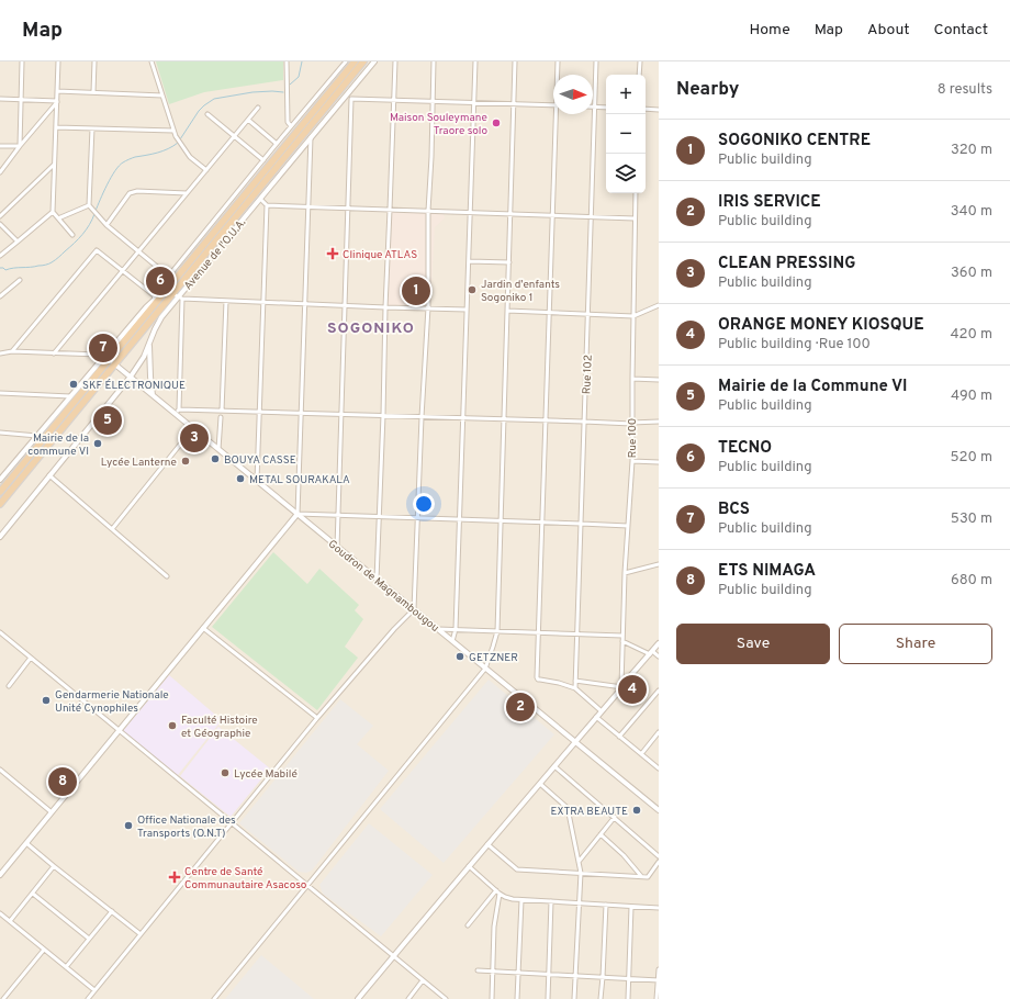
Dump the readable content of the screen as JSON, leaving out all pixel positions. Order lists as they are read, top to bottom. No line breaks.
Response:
{"streets":{"highway":["Avenue de l'O.U.A."],"street":["Rue 102","Rue 100","Goudron de Magnambougou"]},"crossings":[["Avenue de l'O.U.A.","Goudron de Magnambougou"]],"districts":["SOGONIKO"],"places":{"other":["Maison Souleymane Traore solo","Jardin d'enfants Sogoniko 1","SKF ÉLECTRONIQUE","Mairie de la commune VI","BOUYA CASSE","Lycée Lanterne","METAL SOURAKALA","GETZNER","Gendarmerie Nationale Unité Cynophiles","Faculté Histoire et Géographie","Lycée Mabilé","EXTRA BEAUTE","Office Nationale des Transports (O.N.T)"],"health":["Clinique ATLAS","Centre de Santé Communautaire Asacoso"]},"north":"right","page":{"header":"Map","nav":["Home","Map","About","Contact"],"heading":["Nearby","8 results"],"map_buttons":["+","−"],"list":[{"mark":"1","name":"SOGONIKO CENTRE","note":"Public building","value":"320 m"},{"mark":"2","name":"IRIS SERVICE","note":"Public building","value":"340 m"},{"mark":"3","name":"CLEAN PRESSING","note":"Public building","value":"360 m"},{"mark":"4","name":"ORANGE MONEY KIOSQUE","note":"Public building · Rue 100","value":"420 m"},{"mark":"5","name":"Mairie de la Commune VI","note":"Public building","value":"490 m"},{"mark":"6","name":"TECNO","note":"Public building","value":"520 m"},{"mark":"7","name":"BCS","note":"Public building","value":"530 m"},{"mark":"8","name":"ETS NIMAGA","note":"Public building","value":"680 m"}],"pins":["6","1","7","5","3","4","2","8"],"buttons":["Save","Share"]}}
